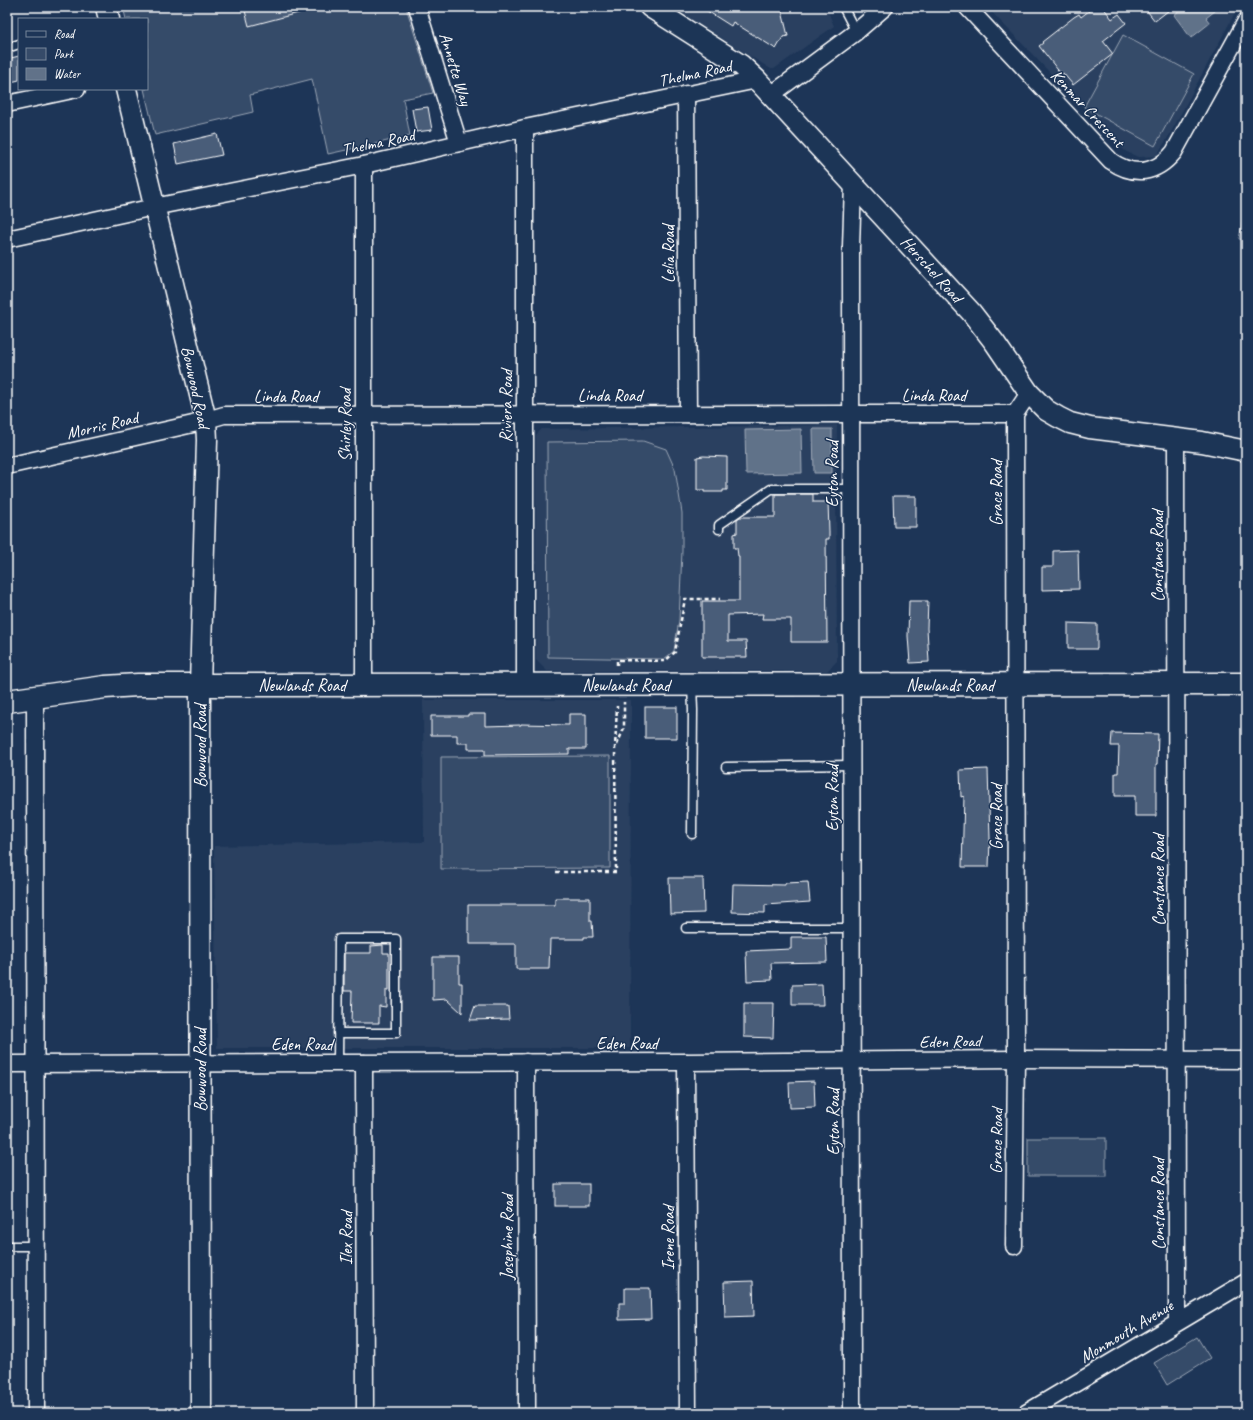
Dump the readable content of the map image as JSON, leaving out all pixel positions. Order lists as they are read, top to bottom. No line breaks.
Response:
{"streets":{"main road":["Newlands Road"],"street":["Annette Way","Thelma Road","Kenmar Crescent","Lelia Road","Herschel Road","Bowwood Road","Linda Road","Riviera Road","Morris Road","Shirley Road","Eyton Road","Grace Road","Constance Road","Eden Road","Josephine Road","Ilex Road","Irene Road","Monmouth Avenue"]},"crossings":[["Annette Way","Thelma Road"],["Thelma Road","Lelia Road"],["Thelma Road","Herschel Road"],["Thelma Road","Bowwood Road"],["Thelma Road","Riviera Road"],["Thelma Road","Shirley Road"],["Lelia Road","Linda Road"],["Herschel Road","Eyton Road"],["Herschel Road","Constance Road"],["Bowwood Road","Linda Road"],["Bowwood Road","Morris Road"],["Bowwood Road","Newlands Road"],["Bowwood Road","Eden Road"],["Linda Road","Riviera Road"],["Linda Road","Morris Road"],["Linda Road","Shirley Road"],["Linda Road","Eyton Road"],["Linda Road","Grace Road"],["Riviera Road","Newlands Road"],["Shirley Road","Newlands Road"],["Eyton Road","Newlands Road"],["Eyton Road","Eden Road"],["Grace Road","Newlands Road"],["Grace Road","Eden Road"],["Constance Road","Newlands Road"],["Constance Road","Eden Road"],["Constance Road","Monmouth Avenue"],["Eden Road","Josephine Road"],["Eden Road","Ilex Road"],["Eden Road","Irene Road"]],"legend":["Road","Park","Water"]}
